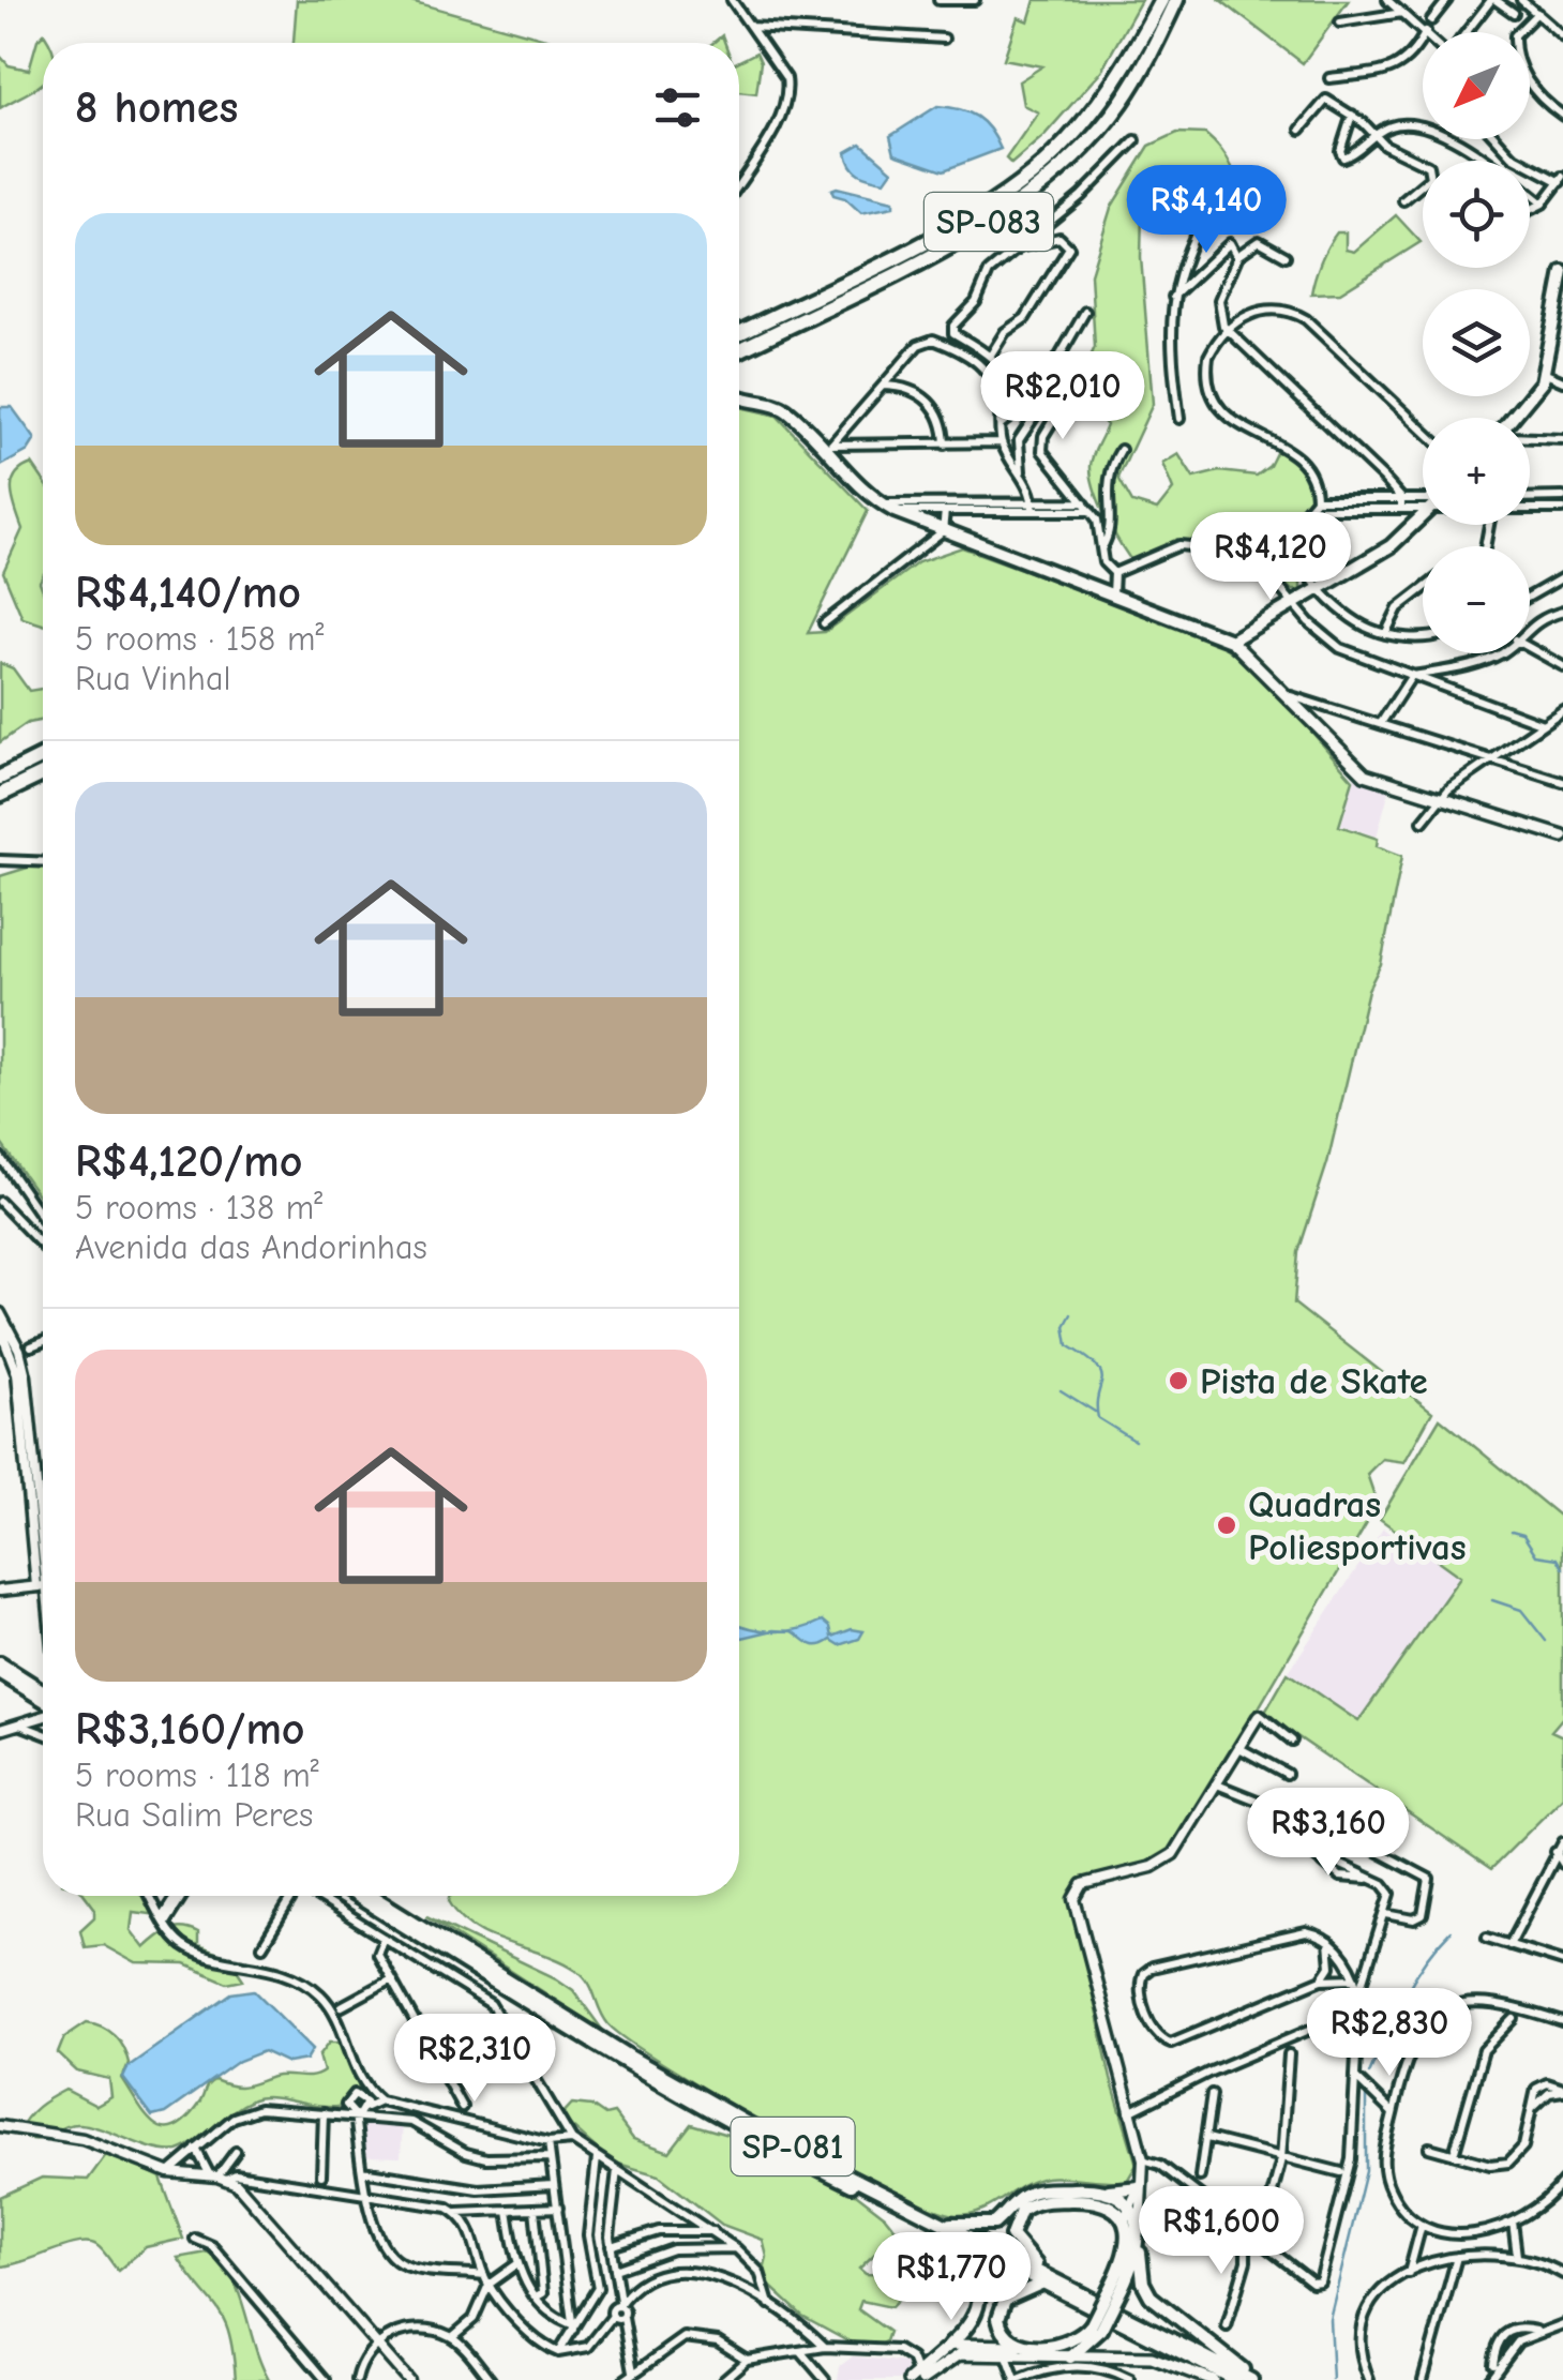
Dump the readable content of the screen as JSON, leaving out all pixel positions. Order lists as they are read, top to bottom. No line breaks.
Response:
{"streets":{"highway":["SP-083"],"main road":["SP-081"]},"places":["Pista de Skate","Quadras Poliesportivas"],"north":"bottom left","page":{"map_buttons":["+","−"],"heading":"8 homes","price":["R$4,140","R$2,010","R$4,120","R$3,160","R$2,830","R$2,310","R$1,600","R$1,770"],"list":[{"name":"R$4,140/mo","note":"5 rooms · 158 m² · Rua Vinhal"},{"name":"R$4,120/mo","note":"5 rooms · 138 m² · Avenida das Andorinhas"},{"name":"R$3,160/mo","note":"5 rooms · 118 m² · Rua Salim Peres"}]}}
